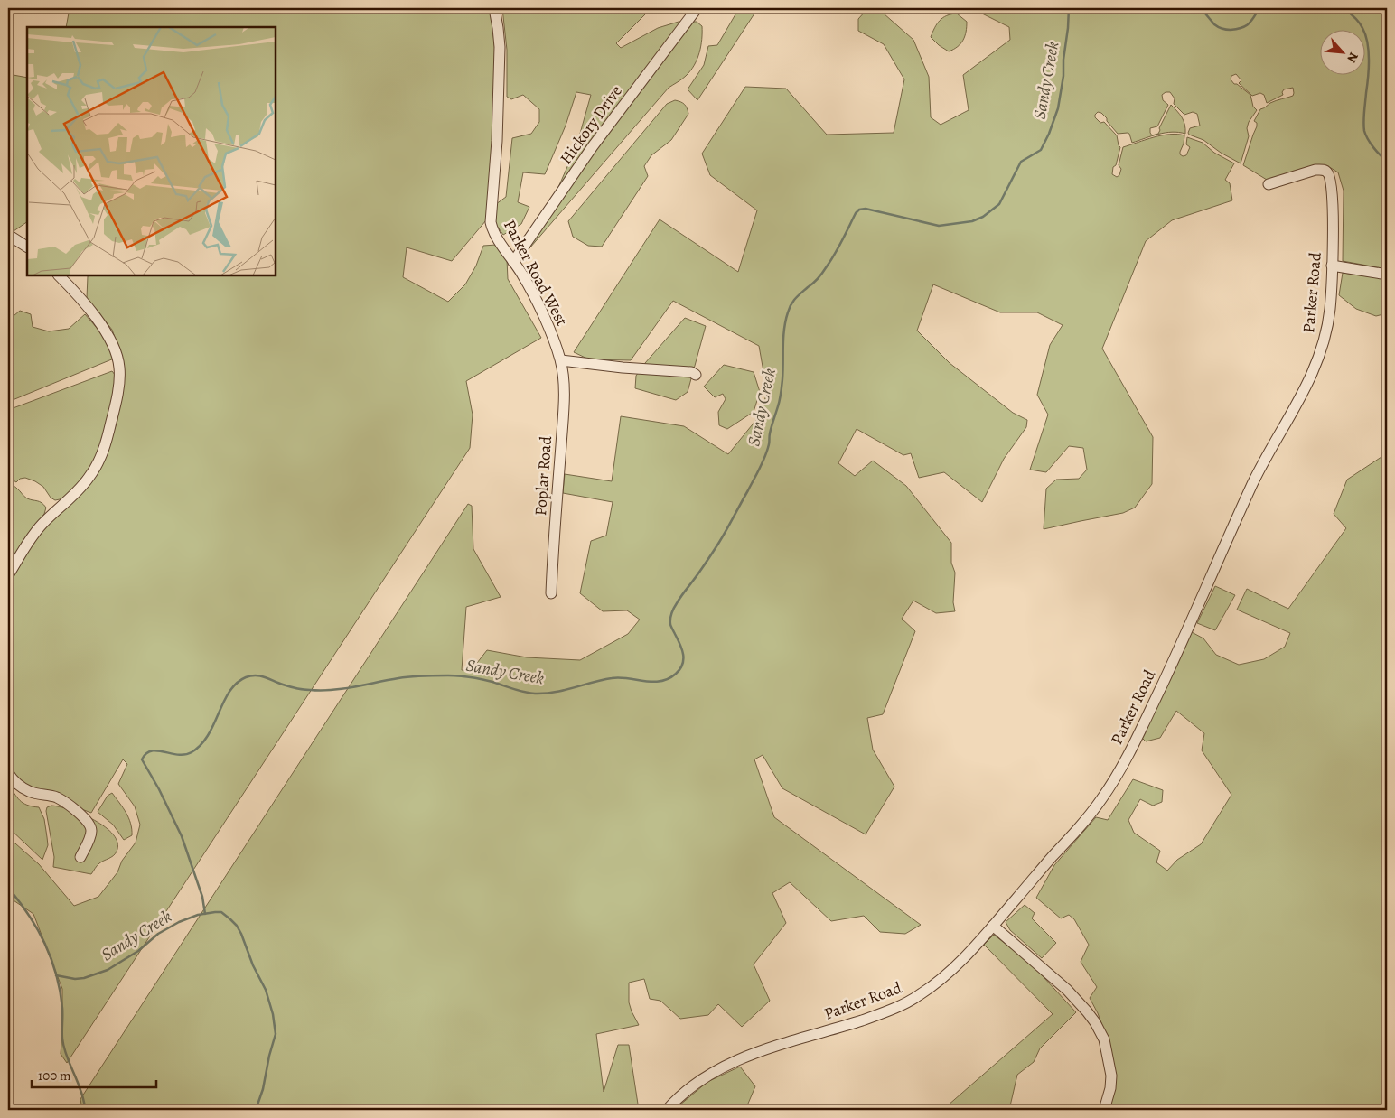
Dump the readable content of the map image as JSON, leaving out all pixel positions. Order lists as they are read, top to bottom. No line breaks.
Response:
{"streets":{"street":["Hickory Drive","Parker Road West","Parker Road","Poplar Road"]},"crossings":[["Hickory Drive","Parker Road West"],["Parker Road West","Poplar Road"]],"water":["Sandy Creek"],"scale_bar":"100 m","north":"bottom right"}
